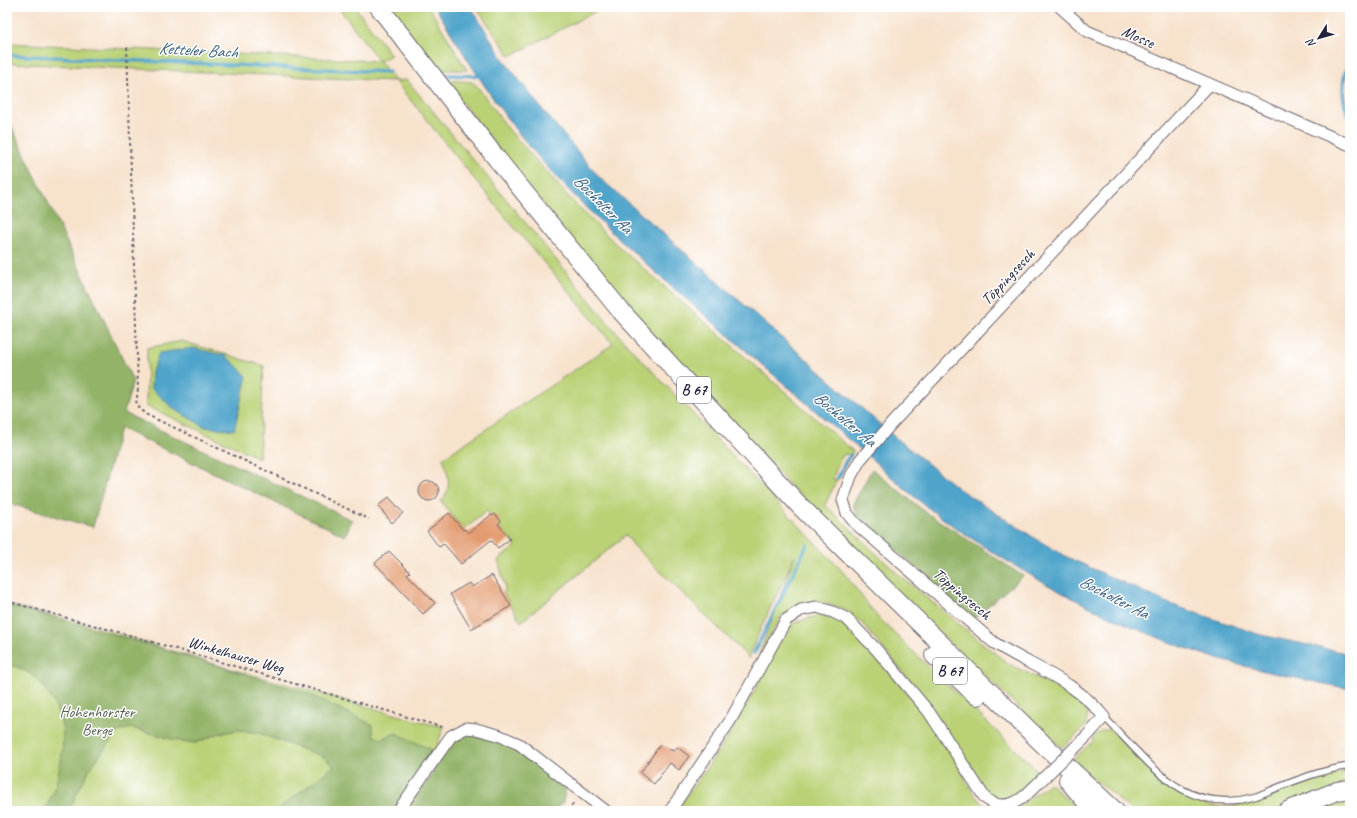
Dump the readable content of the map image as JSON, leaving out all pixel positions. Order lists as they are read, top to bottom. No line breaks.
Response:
{"streets":{"highway":["B 67"],"street":["Mosse","Töppingsesch"],"path":["Winkelhauser Weg"]},"crossings":[["Mosse","Töppingsesch"]],"water":["Ketteler Bach","Bocholter Aa"],"parks":["Hohenhorster Berge"],"north":"bottom left"}
